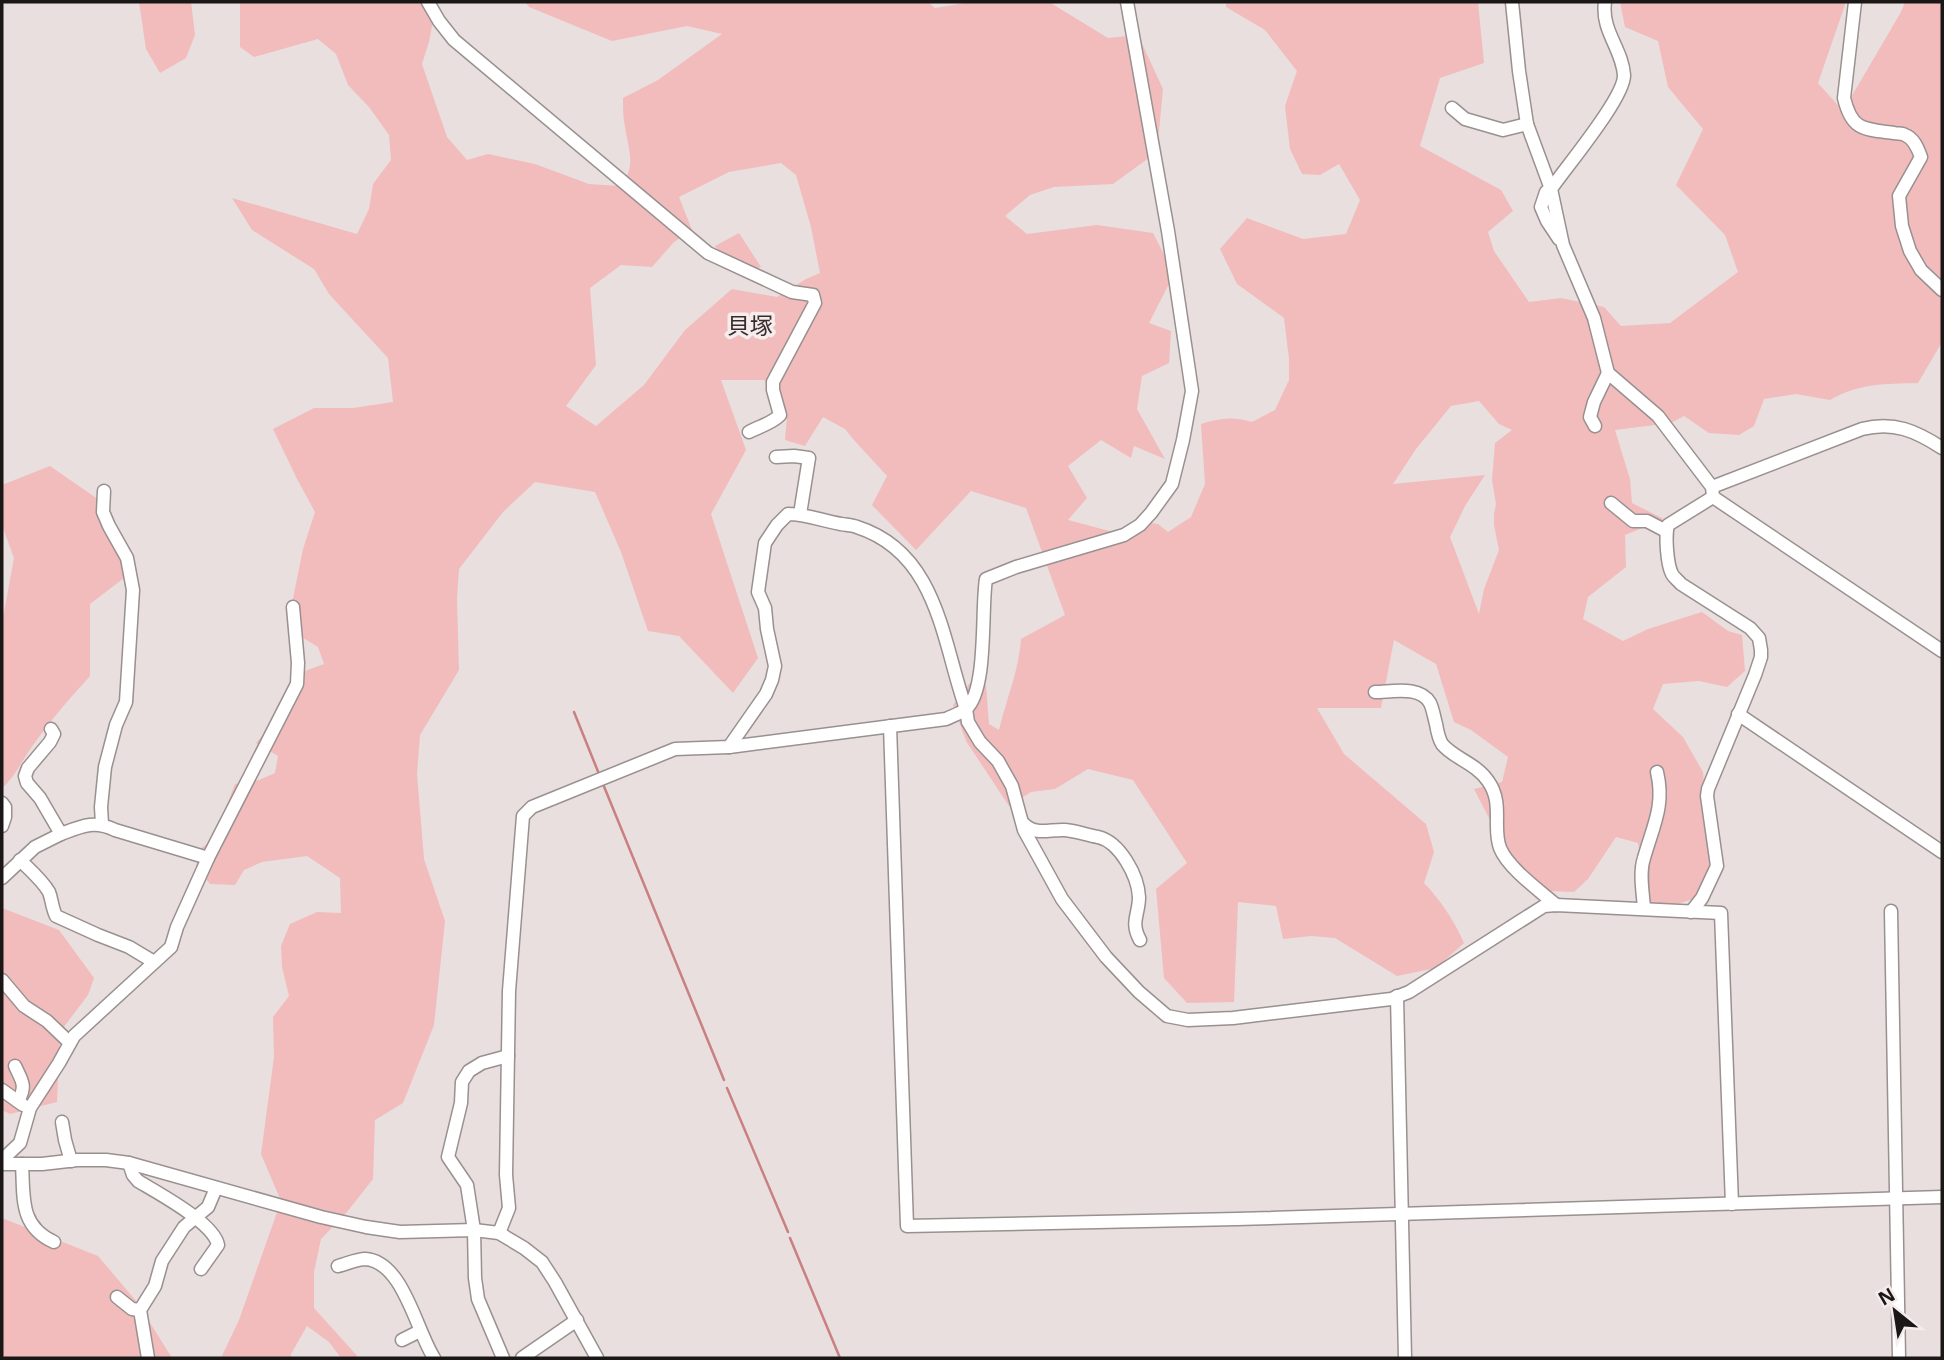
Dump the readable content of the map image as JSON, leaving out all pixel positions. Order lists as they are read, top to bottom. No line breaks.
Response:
{"districts":["貝塚"],"north":"top left"}
